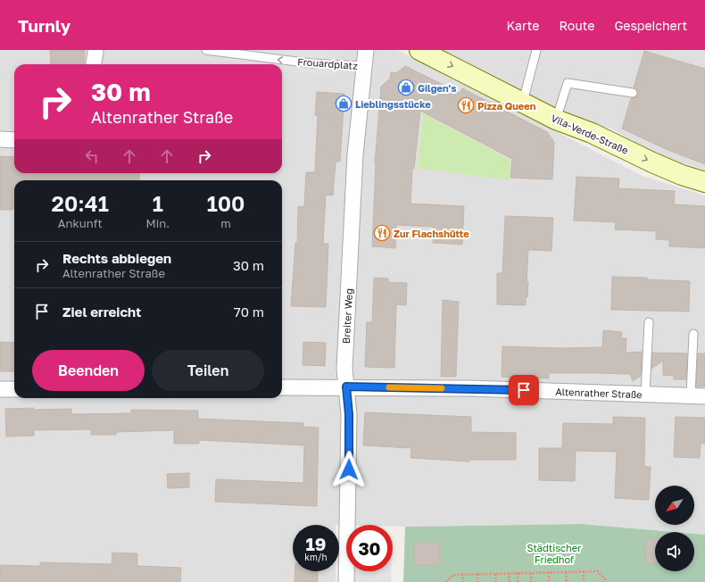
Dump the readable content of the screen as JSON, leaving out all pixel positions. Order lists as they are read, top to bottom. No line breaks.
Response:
{"streets":{"main road":["Vila-Verde-Straße"],"street":["Breiter Weg","Altenrather Straße"],"lane":["Frouardplatz"]},"crossings":[["Frouardplatz","Breiter Weg"],["Breiter Weg","Altenrather Straße"]],"one_way":["Frouardplatz","Vila-Verde-Straße"],"parks":["Städtischer Friedhof"],"places":{"shop":["Gilgen's","Lieblingsstücke"],"restaurant":["Pizza Queen","Zur Flachshütte"]},"north":"bottom left","page":{"header":"Turnly","nav":["Karte","Route","Gespeichert"],"turn":["30 m","Altenrather Straße"],"eta":["20:41","Ankunft","1","Min.","100","m"],"list":[{"name":"Rechts abbiegen","note":"Altenrather Straße","value":"30 m"},{"name":"Ziel erreicht","value":"70 m"}],"buttons":["Beenden","Teilen"],"speed":"19 km/h","limit":"30"}}
